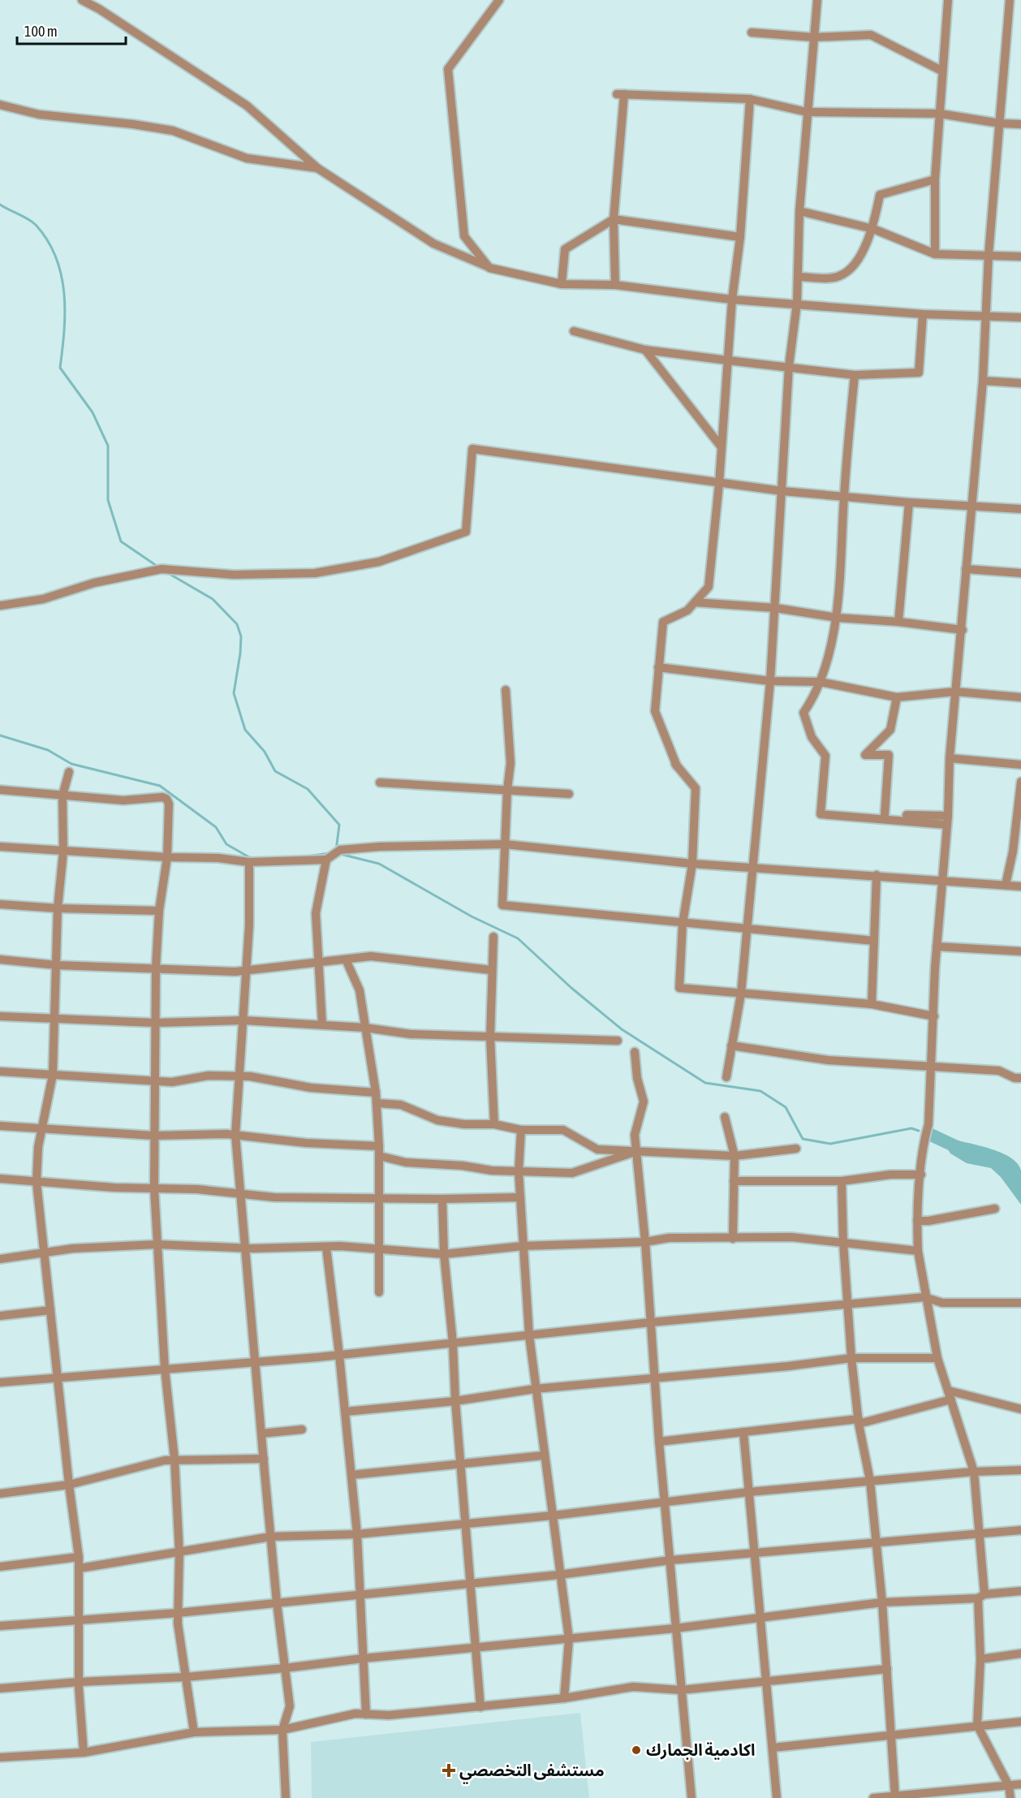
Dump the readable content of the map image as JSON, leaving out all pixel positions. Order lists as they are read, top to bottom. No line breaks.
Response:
{"places":{"other":["اكادمية الجمارك"],"health":["مستشفى التخصصي"]},"scale_bar":"100 m"}
